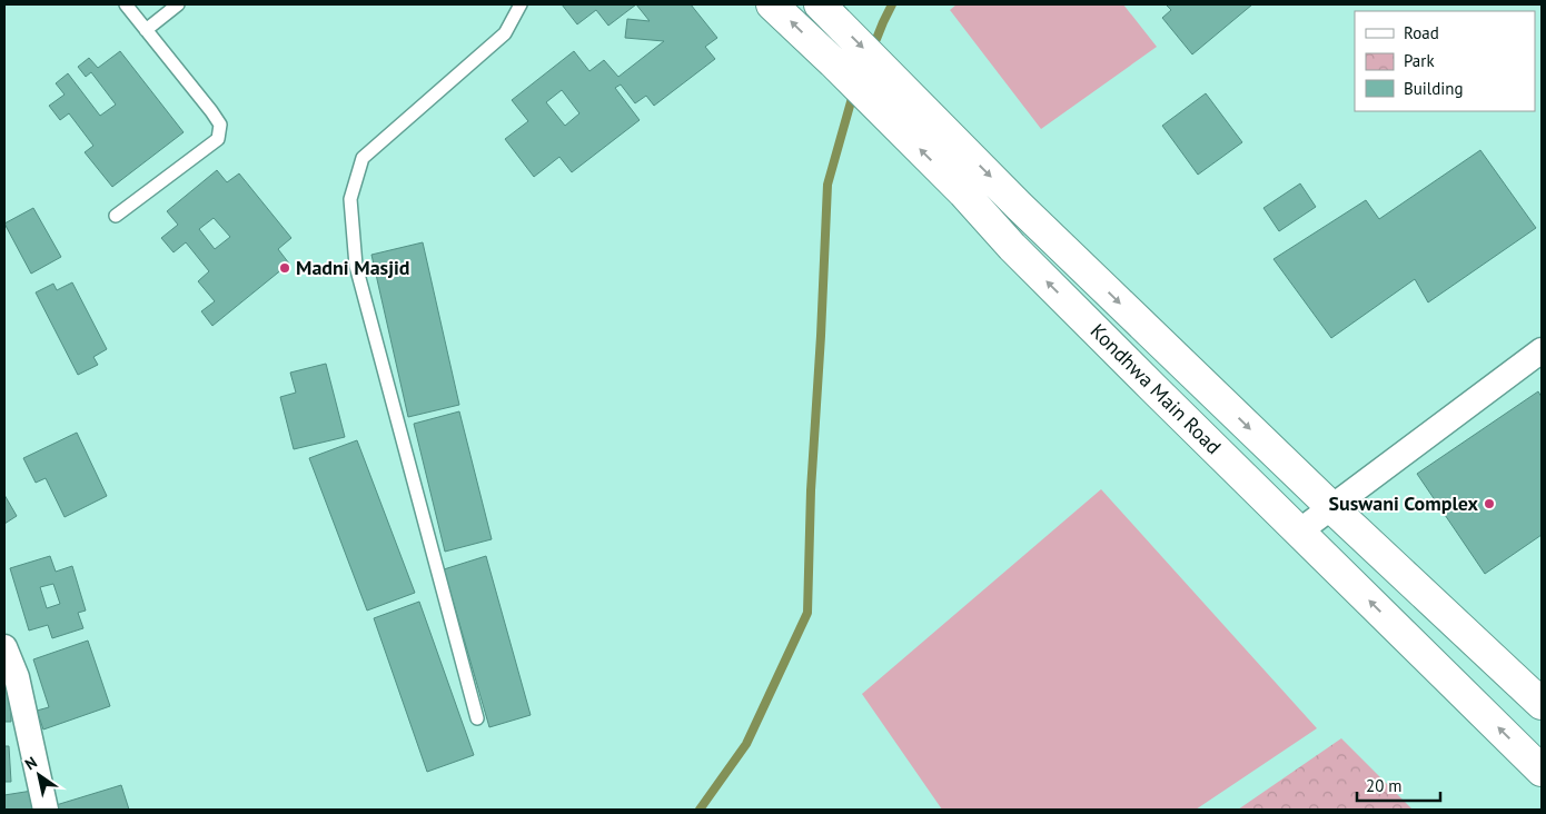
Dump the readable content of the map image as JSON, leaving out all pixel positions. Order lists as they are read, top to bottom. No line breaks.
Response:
{"streets":{"main road":["Kondhwa Main Road"]},"places":["Madni Masjid","Suswani Complex"],"legend":["Road","Park","Building"],"scale_bar":"20 m","north":"top left"}
